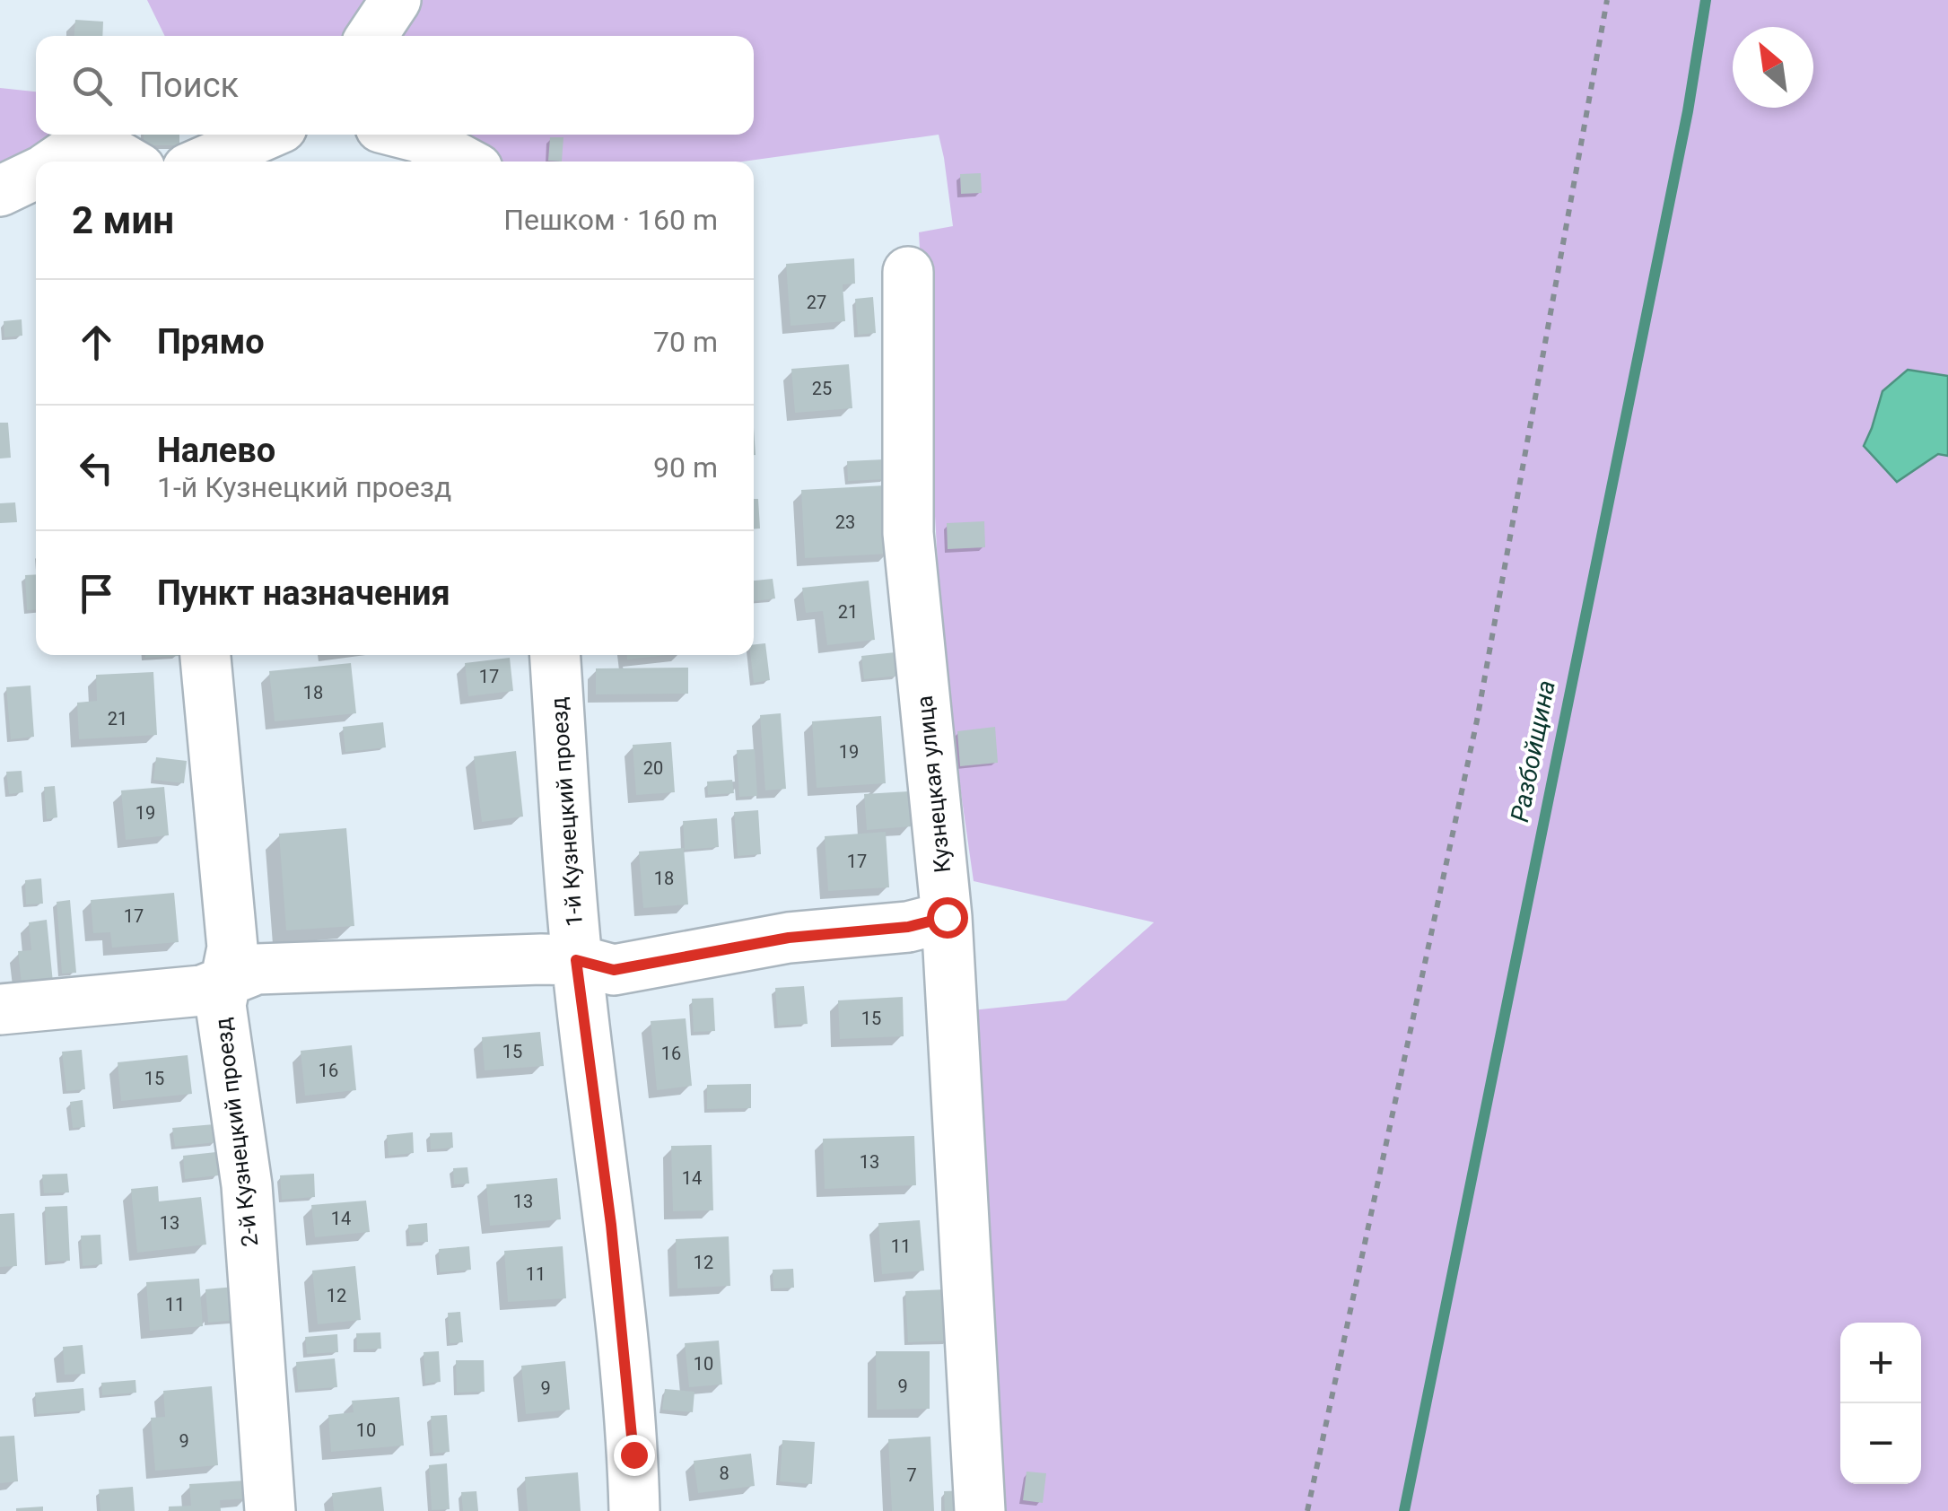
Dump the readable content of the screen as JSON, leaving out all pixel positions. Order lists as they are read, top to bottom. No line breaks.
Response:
{"streets":{"street":["Кузнецкая улица","1-й Кузнецкий проезд","2-й Кузнецкий проезд"]},"water":["Разбойщина"],"house_numbers":["27","25","23","21","17","18","21","19","20","19","17","18","17","15","15","16","16","15","13","14","13","14","13","11","12","11","12","11","10","9","9","10","9","8","7"],"north":"top left","page":{"search":"Поиск","heading":["2 мин","Пешком · 160 m"],"list":[["Прямо","70 m"],["Налево","1-й Кузнецкий проезд","90 m"],"Пункт назначения"],"map_buttons":["+","−"]}}
